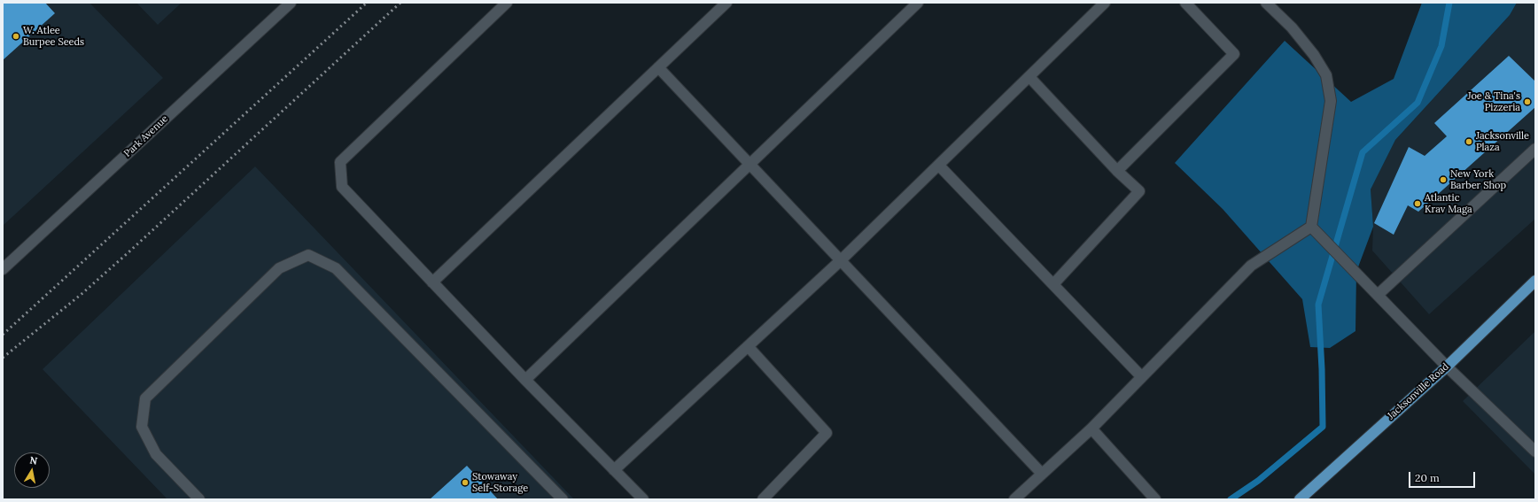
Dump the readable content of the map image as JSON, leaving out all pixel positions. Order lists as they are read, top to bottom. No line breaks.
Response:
{"streets":{"main road":["Jacksonville Road"],"street":["Park Avenue"]},"places":["W. Atlee Burpee Seeds","Joe & Tina's Pizzeria","Jacksonville Plaza","New York Barber Shop","Atlantic Krav Maga","Stowaway Self-Storage"],"scale_bar":"20 m","north":"top"}
